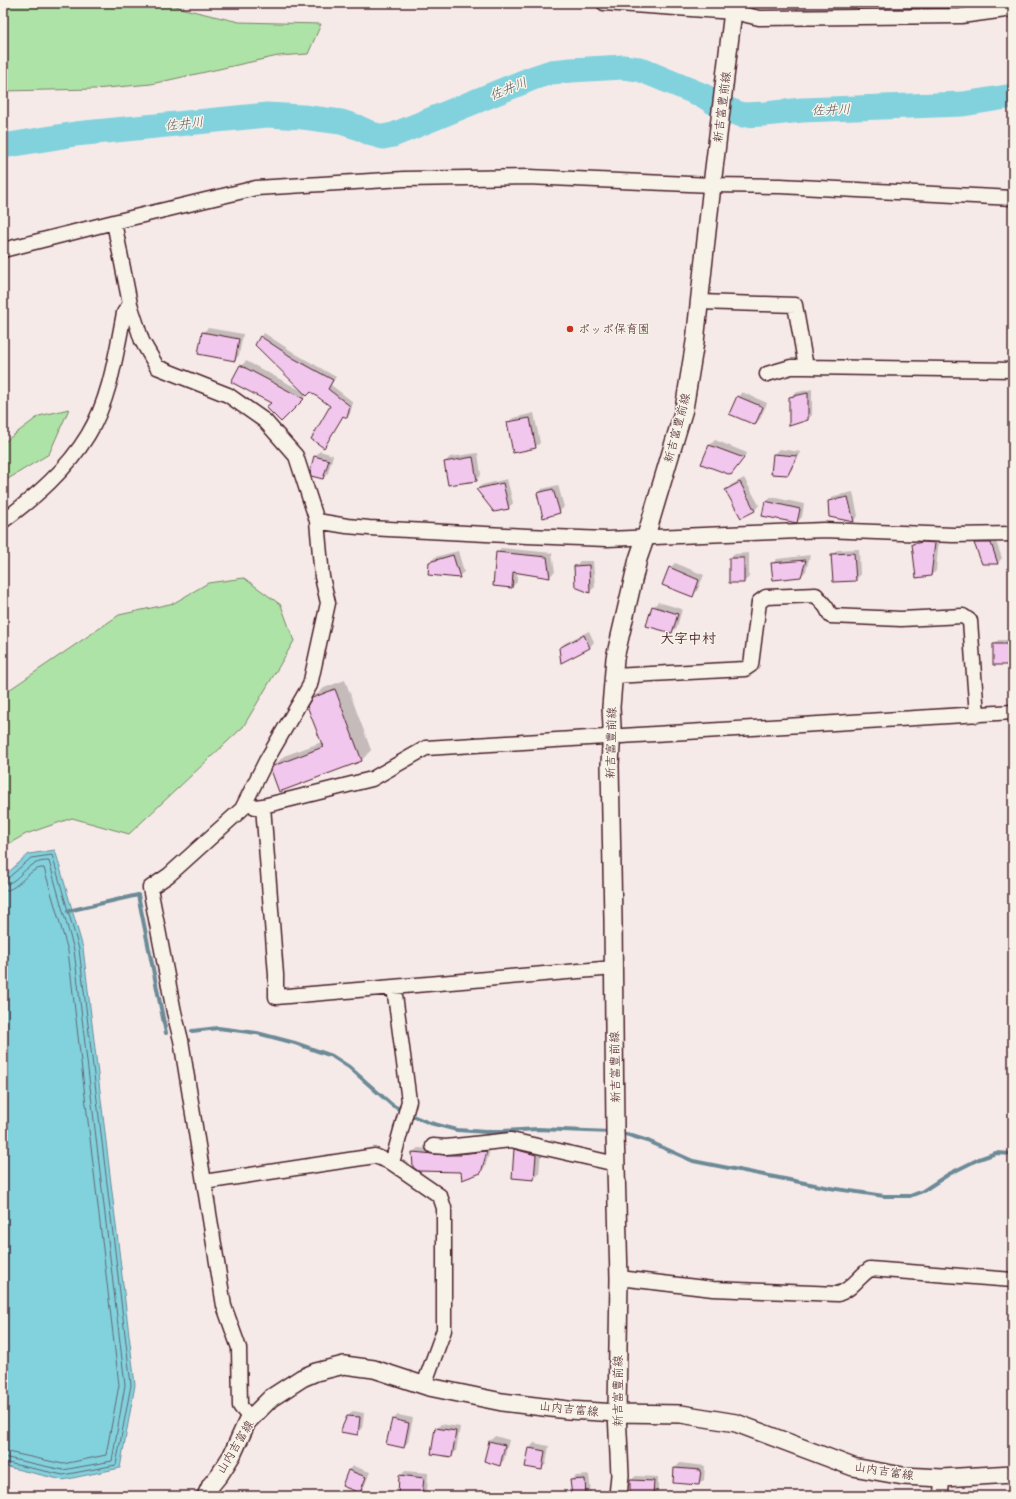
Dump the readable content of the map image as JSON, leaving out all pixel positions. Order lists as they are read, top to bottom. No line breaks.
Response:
{"streets":{"main road":["新吉富豊前線","山内吉富線"]},"crossings":[["新吉富豊前線","山内吉富線"]],"districts":["大字中村"],"water":["佐井川"],"places":["ポッポ保育園"]}
